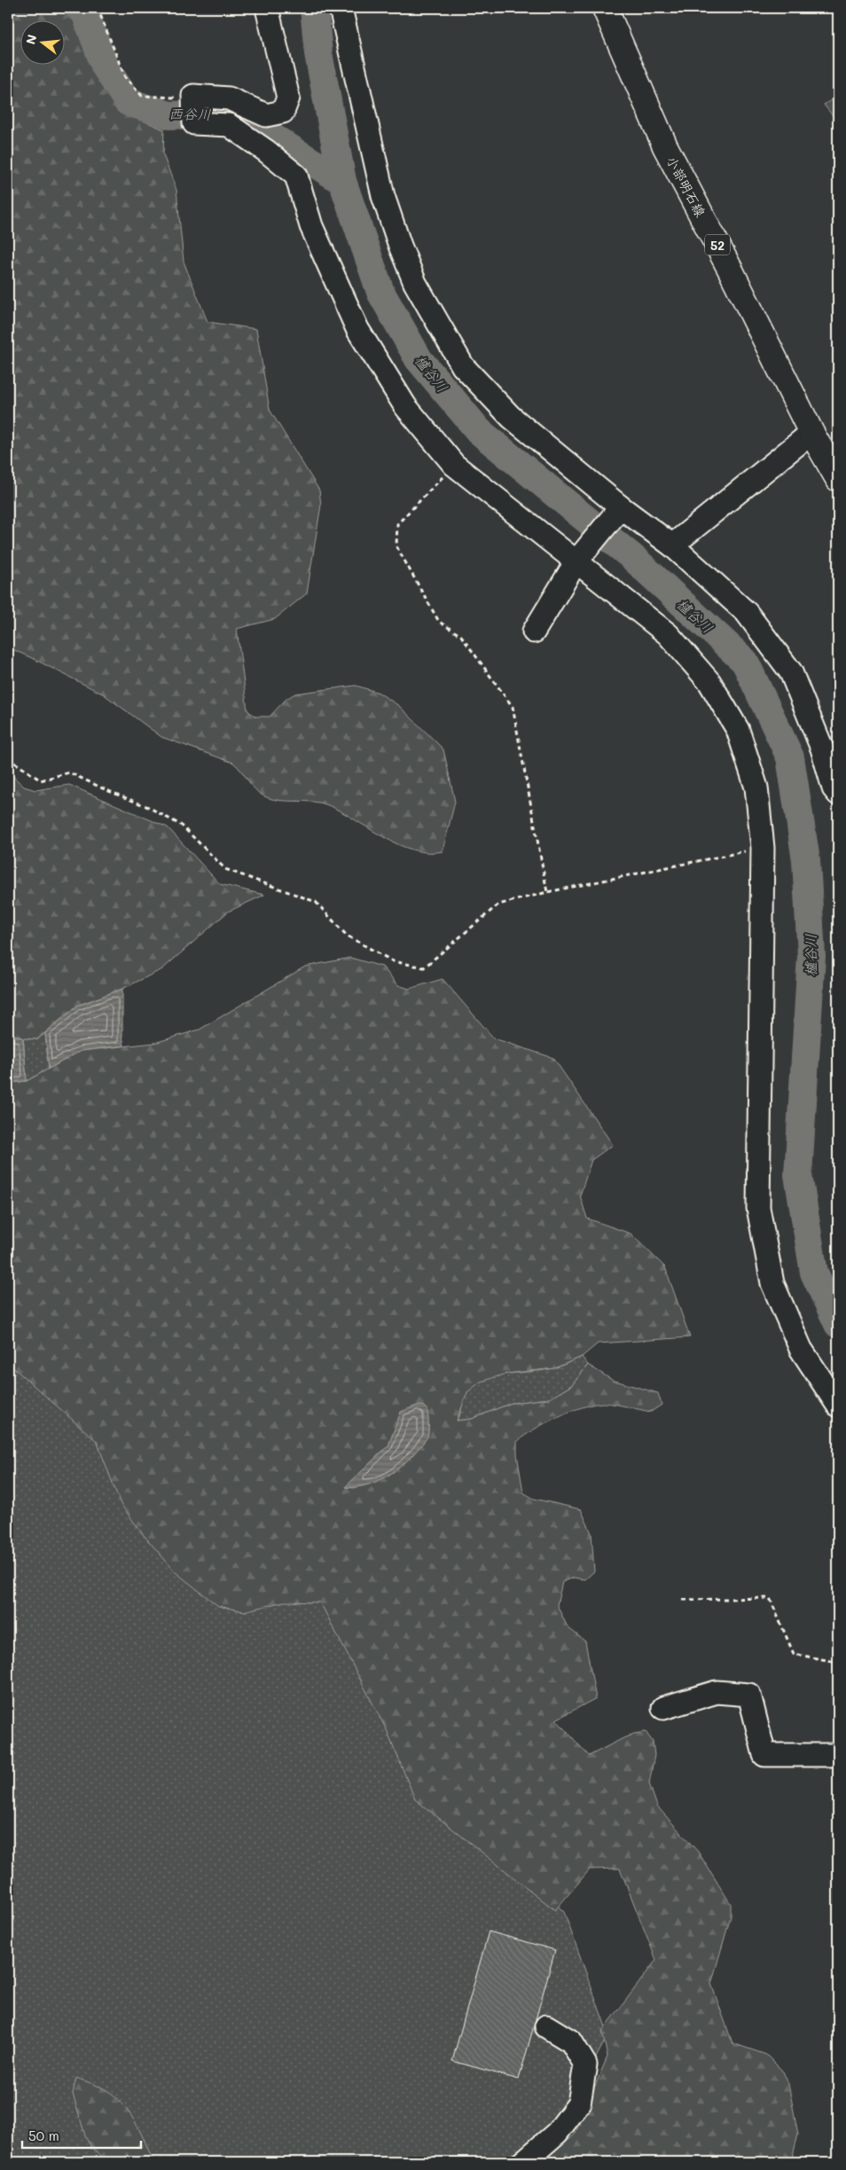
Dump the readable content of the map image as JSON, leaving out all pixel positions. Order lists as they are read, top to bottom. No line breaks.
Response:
{"streets":{"main road":["小部明石線","52"]},"water":["西谷川","櫨谷川"],"scale_bar":"50 m","north":"left"}
